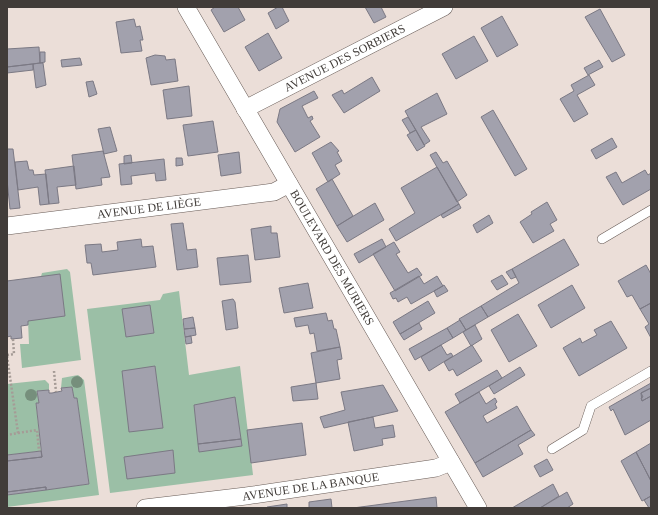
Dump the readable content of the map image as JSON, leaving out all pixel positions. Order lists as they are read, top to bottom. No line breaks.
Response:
{"streets":{"street":["AVENUE DES SORBIERS","AVENUE DE LIÈGE","BOULEVARD DES MURIERS","AVENUE DE LA BANQUE"]},"crossings":[["AVENUE DES SORBIERS","BOULEVARD DES MURIERS"],["AVENUE DE LIÈGE","BOULEVARD DES MURIERS"],["BOULEVARD DES MURIERS","AVENUE DE LA BANQUE"]]}
